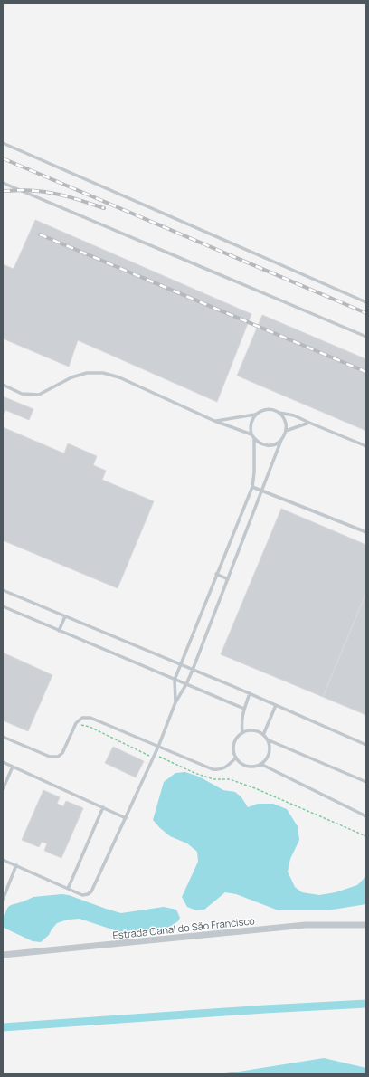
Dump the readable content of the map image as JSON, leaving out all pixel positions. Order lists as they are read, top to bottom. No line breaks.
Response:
{"streets":{"street":["Estrada Canal do São Francisco"]}}
